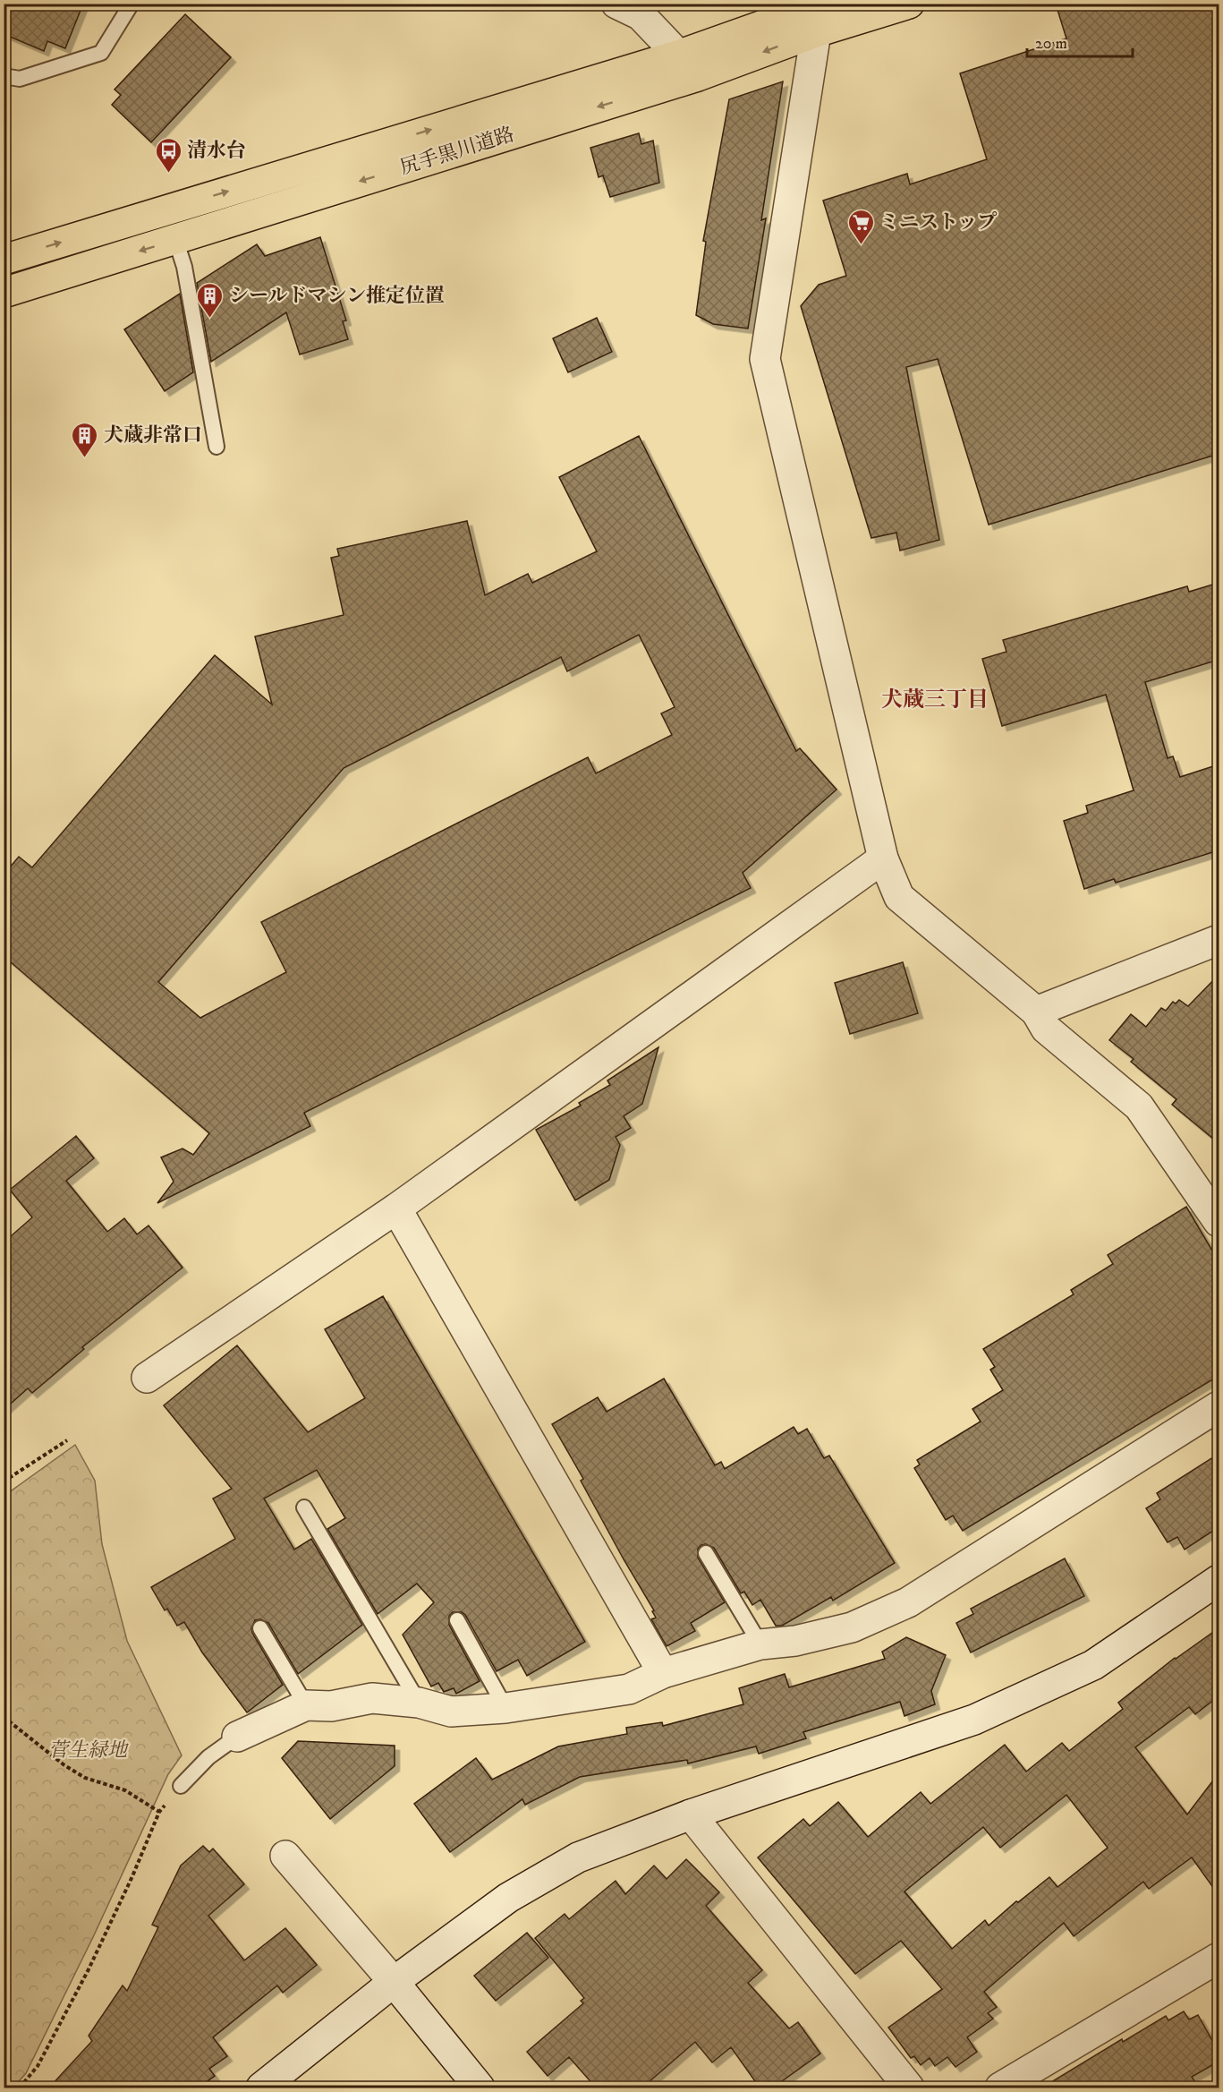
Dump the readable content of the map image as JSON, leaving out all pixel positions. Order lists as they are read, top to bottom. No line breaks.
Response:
{"streets":{"main road":["尻手黒川道路"]},"districts":["犬蔵三丁目"],"parks":["菅生緑地"],"places":{"bus stop":["清水台"],"supermarket":["ミニストップ"],"building":["シールドマシン推定位置","犬蔵非常口"]},"scale_bar":"20 m"}
